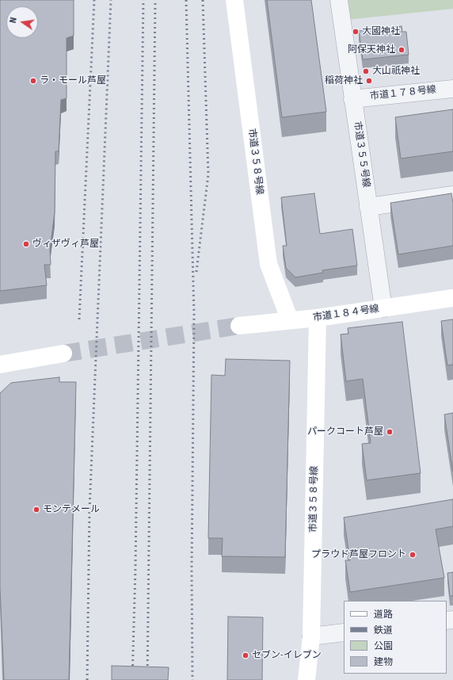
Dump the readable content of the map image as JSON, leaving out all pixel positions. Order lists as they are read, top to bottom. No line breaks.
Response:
{"streets":{"street":["市道１７８号線","市道３５５号線","市道３５８号線","市道１８４号線"]},"crossings":[["市道１７８号線","市道３５５号線"],["市道３５５号線","市道１８４号線"],["市道３５８号線","市道１８４号線"]],"places":["大國神社","阿保天神社","大山祇神社","ラ・モール芦屋","稲荷神社","ヴィザヴィ芦屋","パークコート芦屋","モンテメール","プラウド芦屋フロント","セブン-イレブン"],"legend":["道路","鉄道","公園","建物"],"north":"left"}
